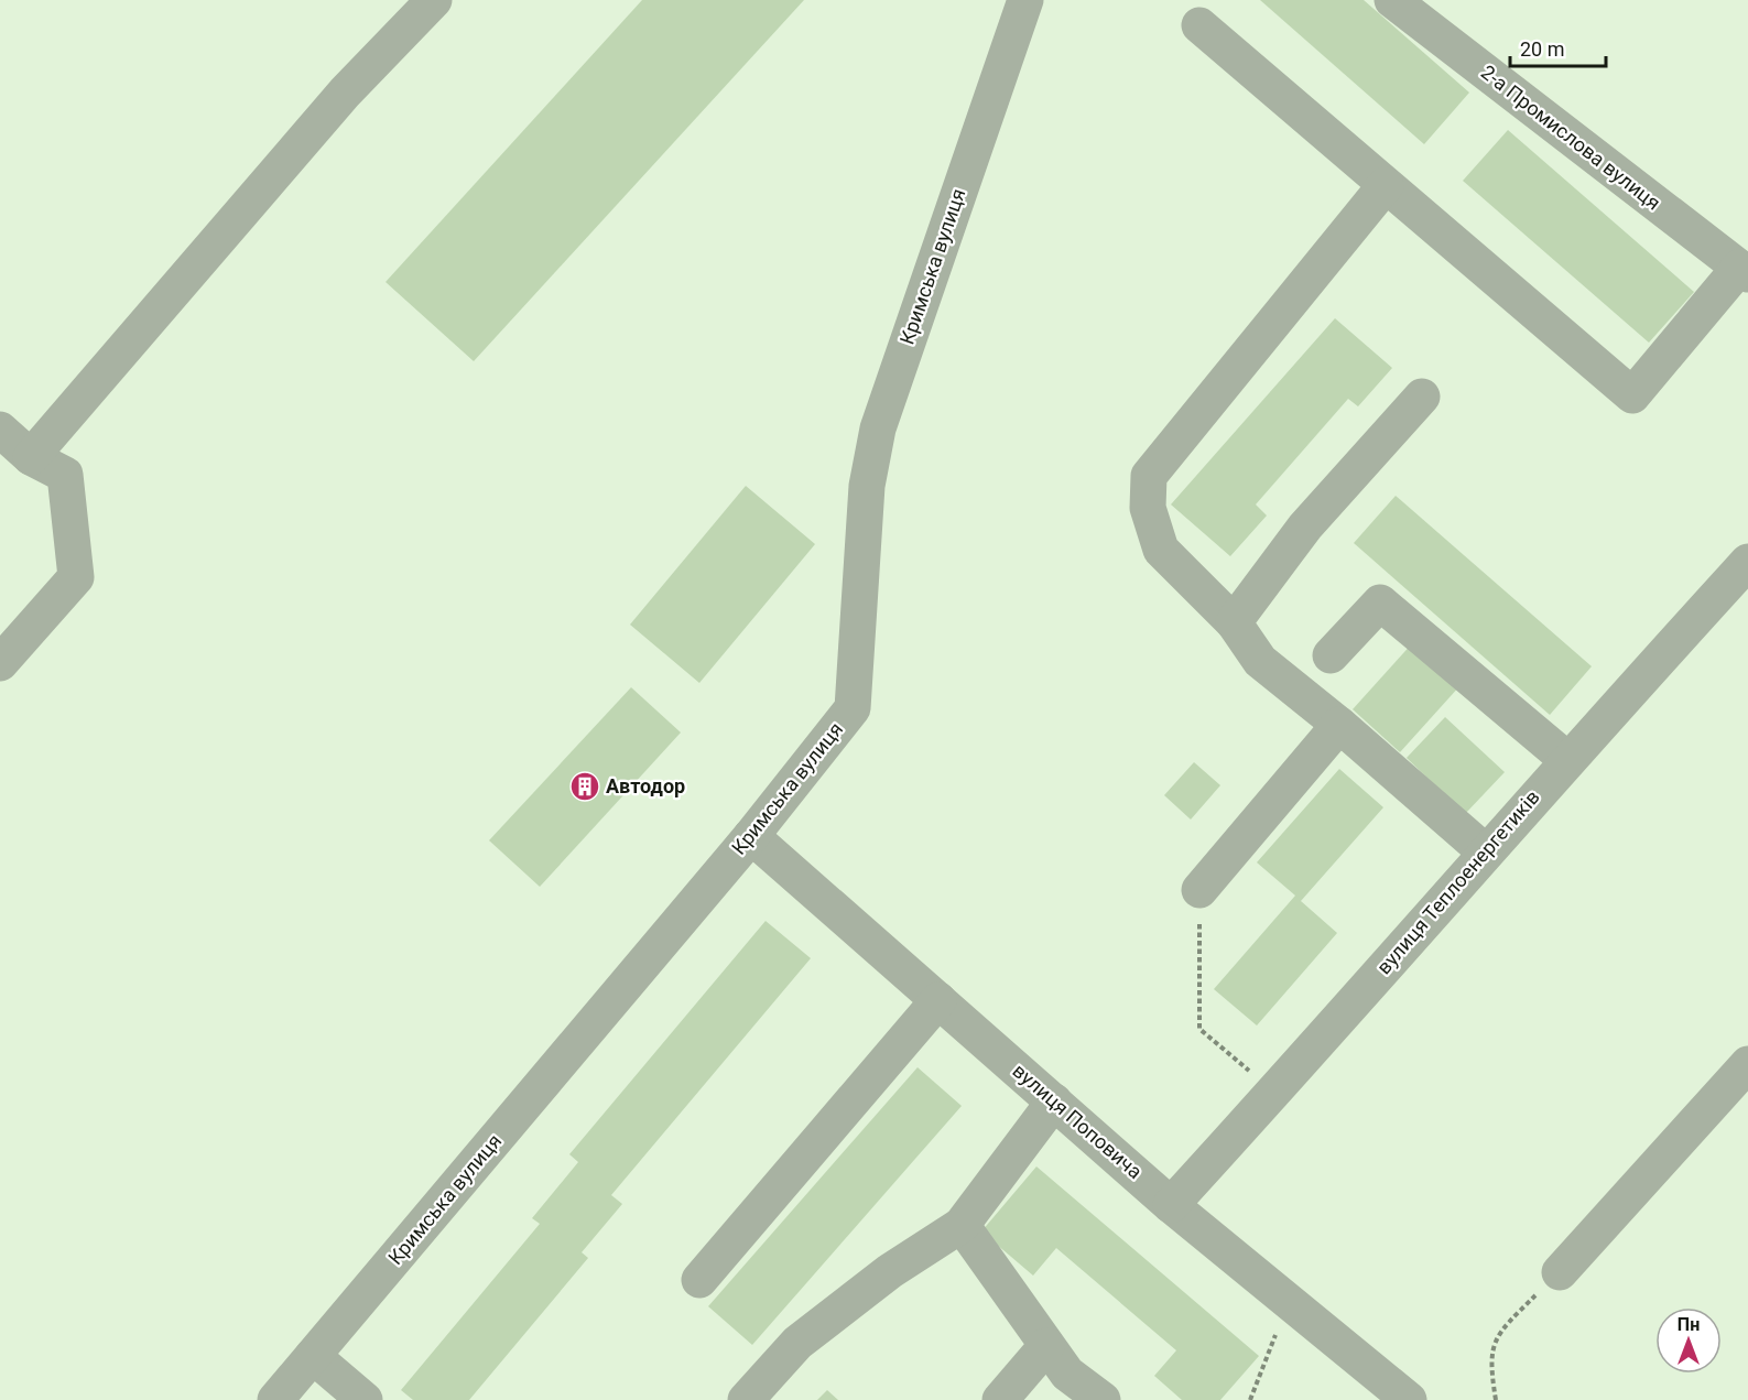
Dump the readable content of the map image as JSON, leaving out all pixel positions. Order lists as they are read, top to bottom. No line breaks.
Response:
{"streets":{"street":["2-а Промислова вулиця","Кримська вулиця","вулиця Теплоенергетиків","вулиця Поповича"]},"crossings":[["Кримська вулиця","вулиця Поповича"],["вулиця Теплоенергетиків","вулиця Поповича"]],"places":{"building":["Автодор"]},"scale_bar":"20 m","north":"top"}
